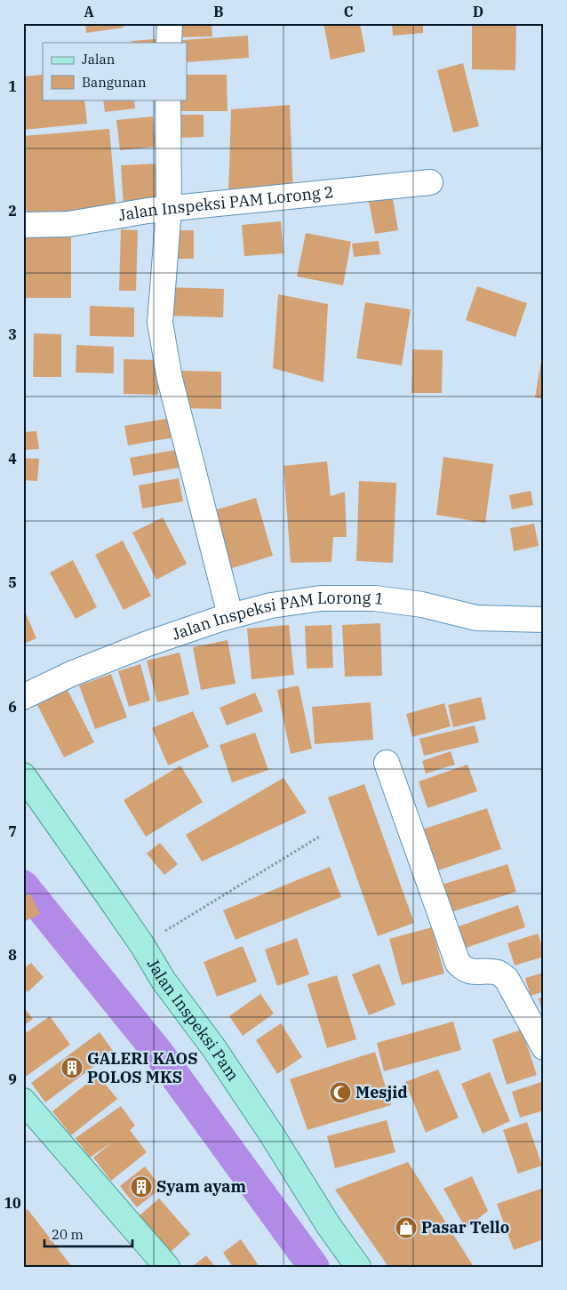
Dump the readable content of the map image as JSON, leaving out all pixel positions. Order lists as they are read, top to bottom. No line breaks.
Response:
{"streets":{"main road":["Jalan Inspeksi Pam"],"street":["Jalan Inspeksi PAM Lorong 2","Jalan Inspeksi PAM Lorong 1"]},"places":{"building":["GALERI KAOS POLOS MKS","Syam ayam"],"mosque":["Mesjid"],"shop":["Pasar Tello"]},"legend":["Jalan","Bangunan"],"scale_bar":"20 m","grid":{"columns":["A","B","C","D"],"rows":["1","2","3","4","5","6","7","8","9","10"]}}
